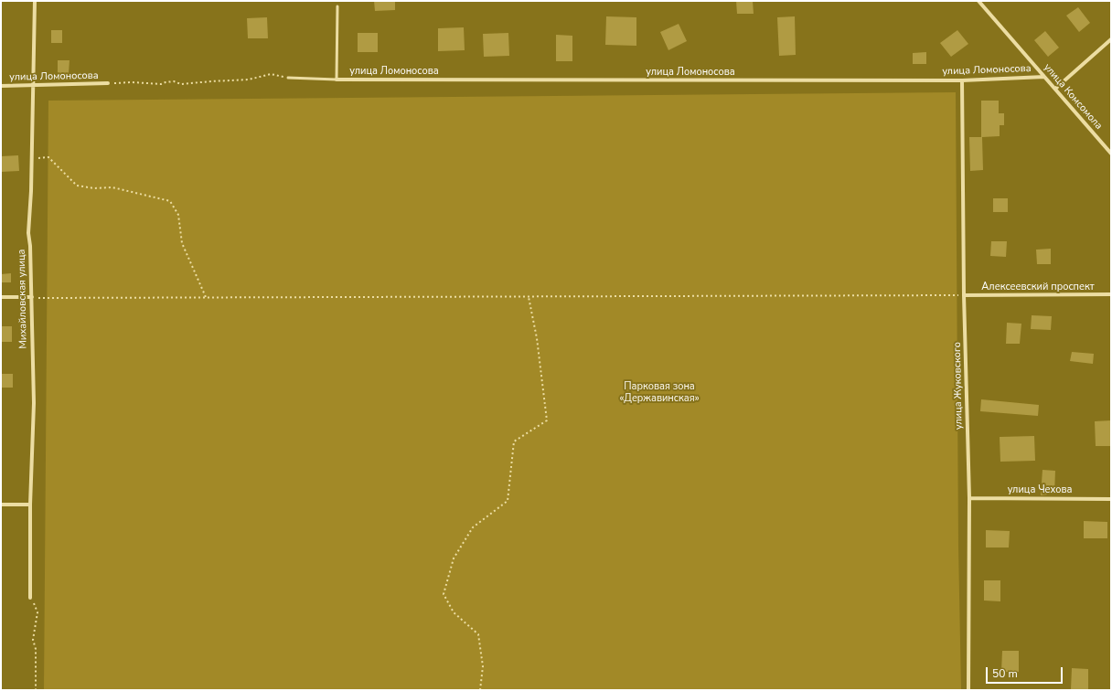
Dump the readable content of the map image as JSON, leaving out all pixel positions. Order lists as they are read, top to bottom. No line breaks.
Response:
{"streets":{"street":["улица Ломоносова","улица Комсомола","Алексеевский проспект","Михайловская улица","улица Жуковского","улица Чехова"]},"crossings":[["улица Ломоносова","улица Комсомола"],["улица Ломоносова","Михайловская улица"],["улица Ломоносова","улица Жуковского"],["Алексеевский проспект","улица Жуковского"],["улица Жуковского","улица Чехова"]],"parks":["Парковая зона «Державинская»"],"scale_bar":"50 m"}
